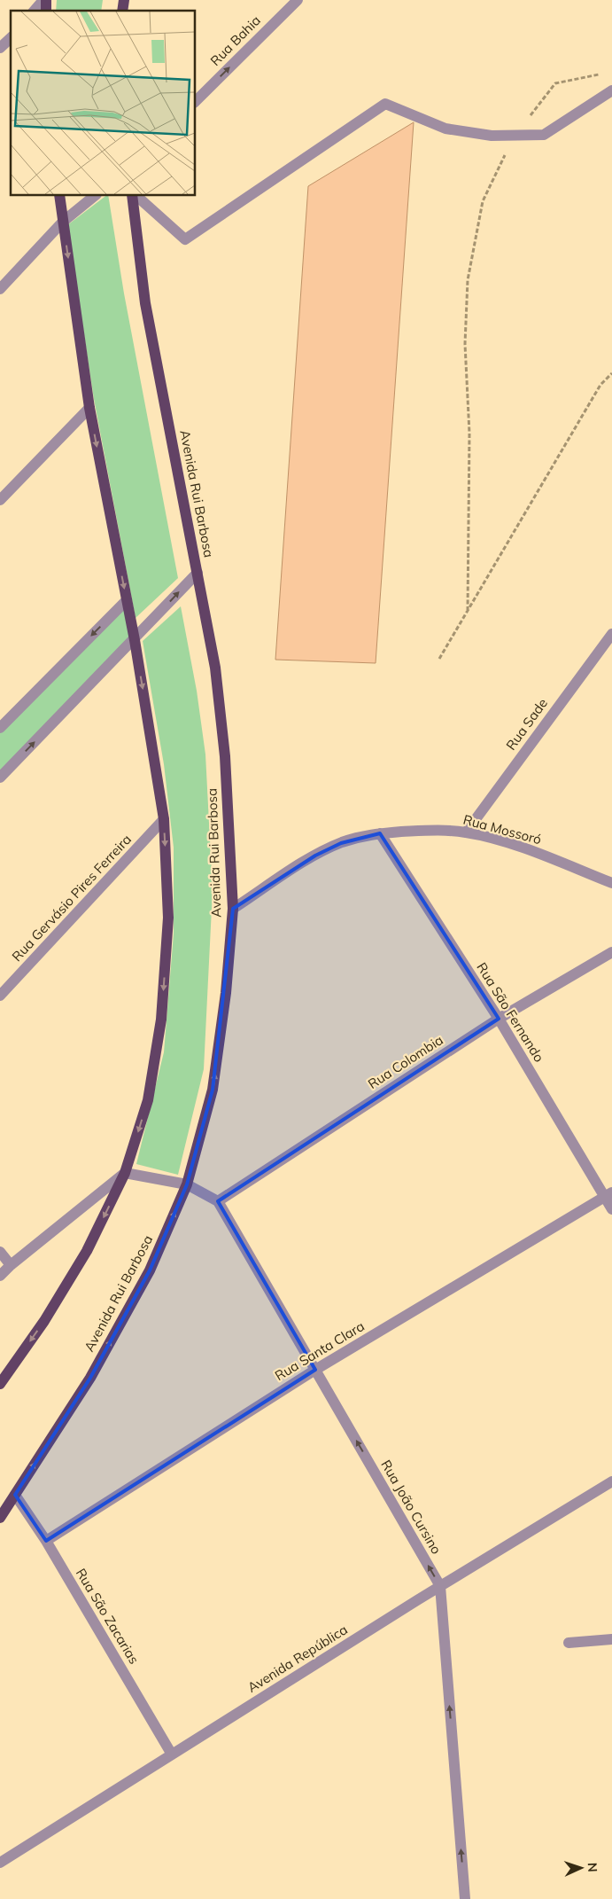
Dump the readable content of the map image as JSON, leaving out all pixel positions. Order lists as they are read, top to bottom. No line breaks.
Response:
{"streets":{"main road":["Avenida Rui Barbosa"],"street":["Rua Bahia","Rua Sade","Rua Mossoró","Rua Gervásio Pires Ferreira","Rua São Fernando","Rua Colombia","Rua Santa Clara","Rua João Cursino","Rua São Zacarias","Avenida República"]},"crossings":[["Avenida Rui Barbosa","Rua Mossoró"],["Avenida Rui Barbosa","Rua São Zacarias"],["Rua Sade","Rua Mossoró"],["Rua Mossoró","Rua São Fernando"],["Rua São Fernando","Rua Colombia"],["Rua São Fernando","Rua Santa Clara"],["Rua Colombia","Rua João Cursino"],["Rua Santa Clara","Rua João Cursino"],["Rua Santa Clara","Rua São Zacarias"],["Rua João Cursino","Avenida República"],["Rua São Zacarias","Avenida República"]],"one_way":["Rua Bahia","Rua João Cursino"],"north":"right"}
